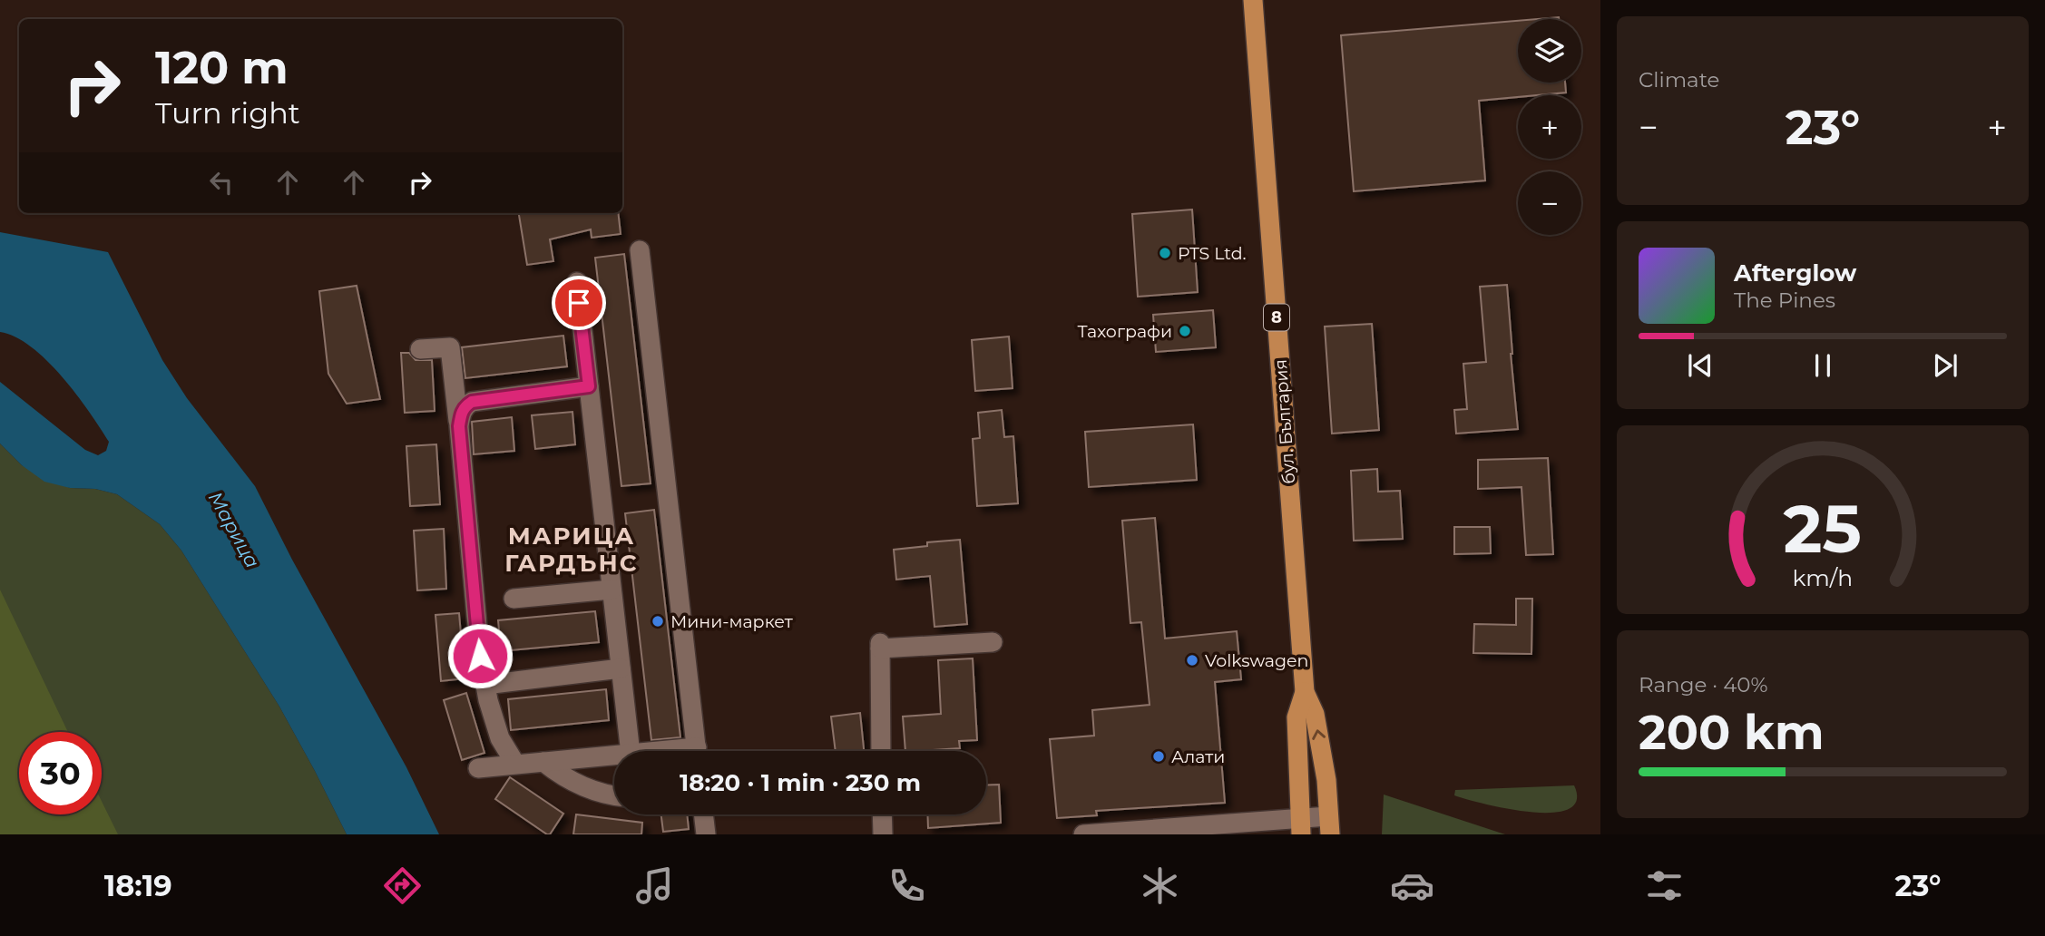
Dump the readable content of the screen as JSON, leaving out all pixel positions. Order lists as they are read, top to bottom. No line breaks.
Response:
{"streets":{"main road":["8","бул. България"]},"districts":["МАРИЦА ГАРДЪНС"],"water":["Марица"],"places":["PTS Ltd.","Тахографи","Мини-маркет","Volkswagen","Алати"],"page":{"tile":["Climate",["Range · 40%","200 km"]],"map_buttons":["+","−"],"turn":["120 m","Turn right"],"heat":["−","23°","+"],"song":["Afterglow","The Pines"],"limit":"30","trip":"18:20 · 1 min · 230 m","tabs":["18:19","23°"],"gauge":["25","km/h"]}}
